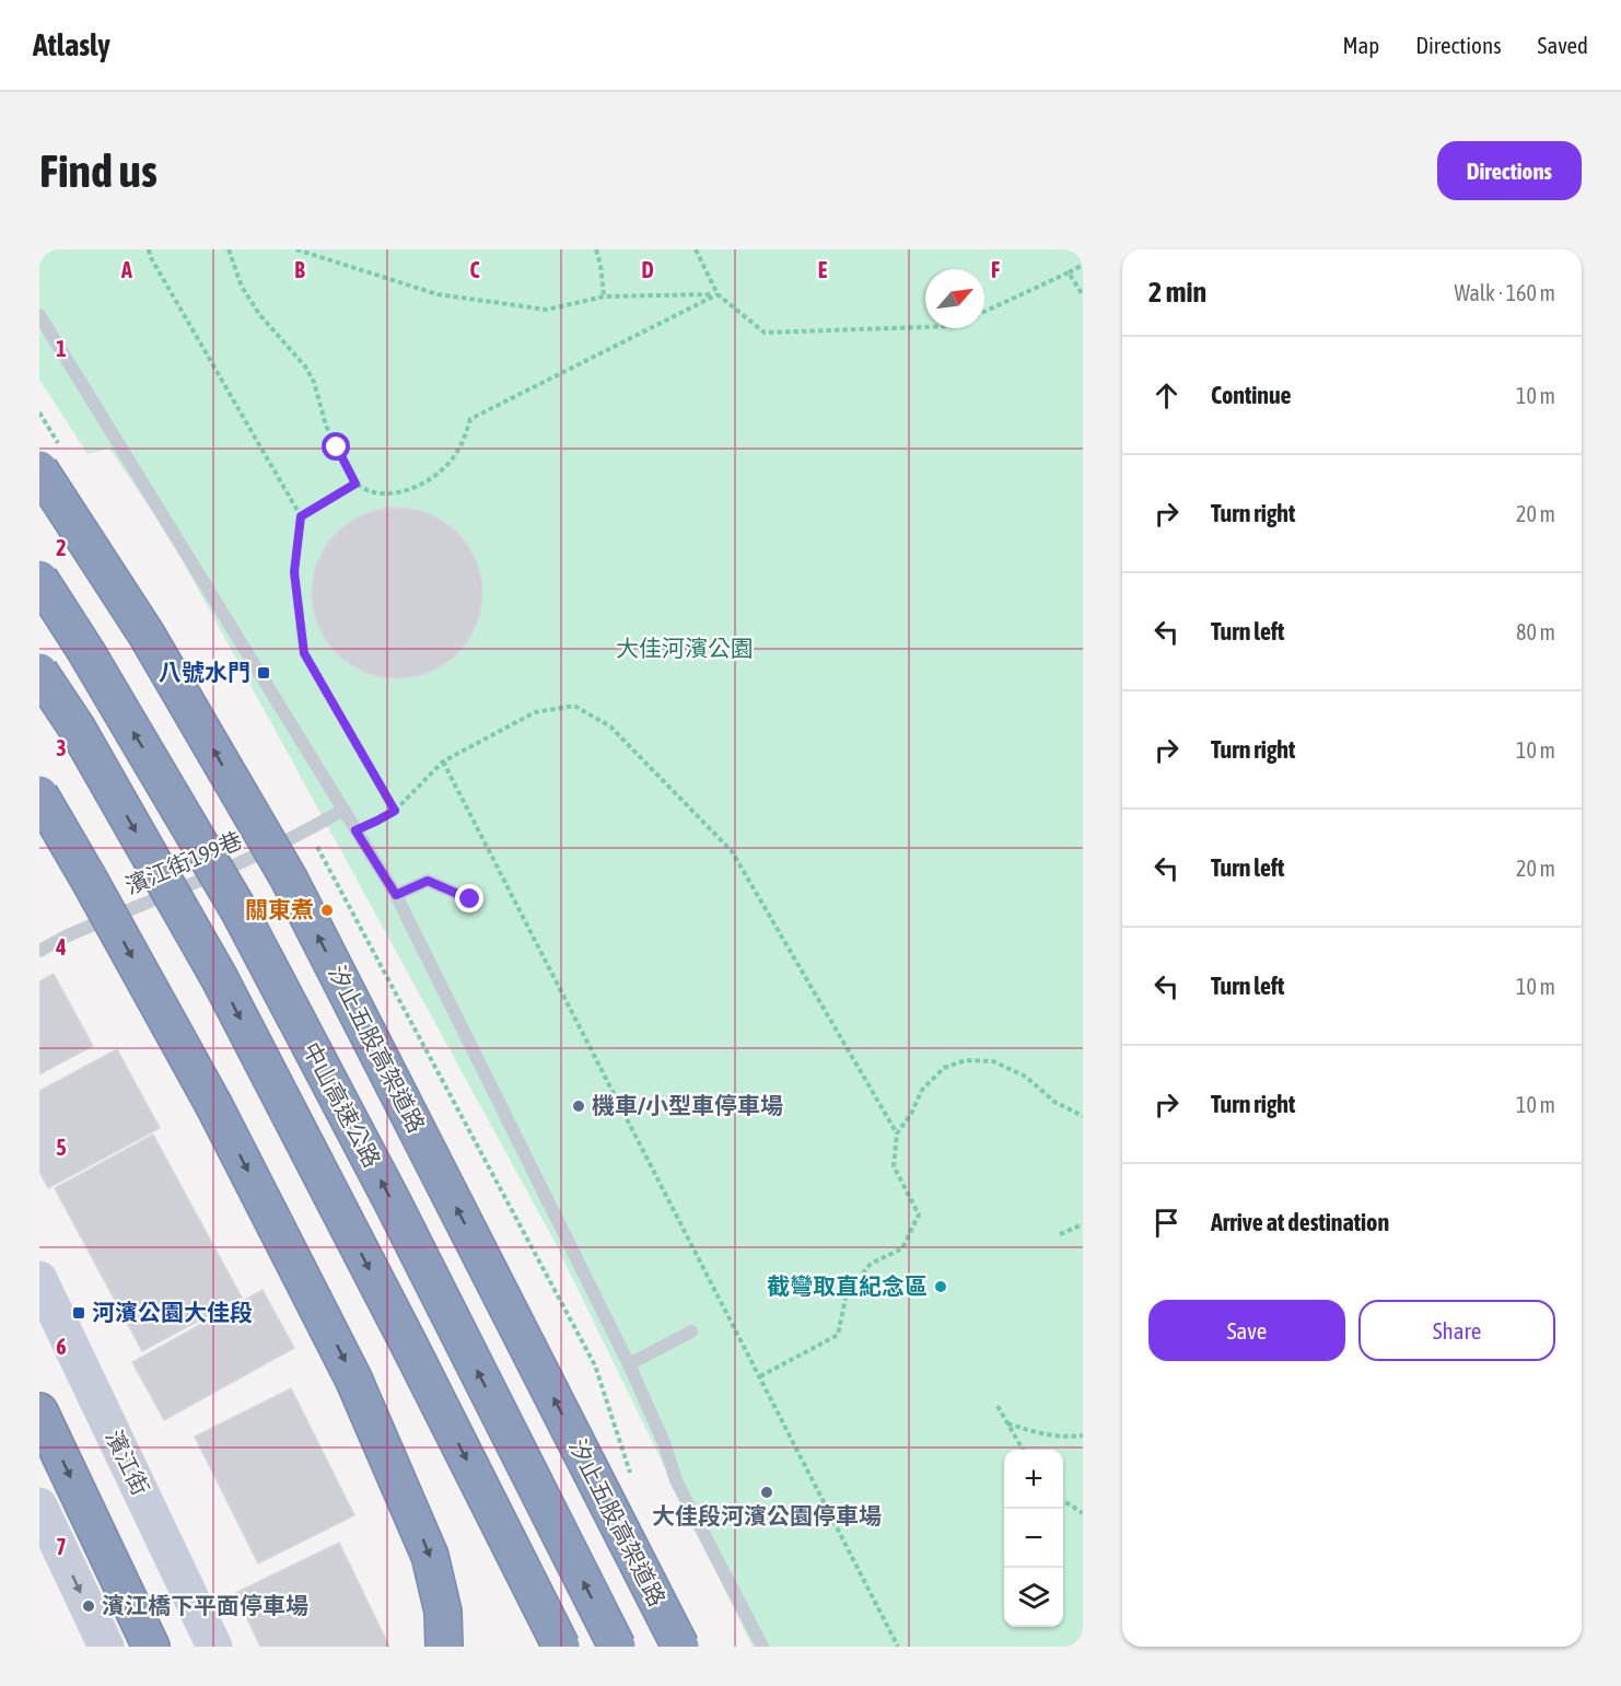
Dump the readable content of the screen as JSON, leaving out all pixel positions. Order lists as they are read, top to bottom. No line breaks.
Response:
{"streets":{"highway":["汐止五股高架道路","中山高速公路"],"main road":["濱江街"],"lane":["濱江街199巷"]},"parks":["大佳河濱公園"],"places":{"transit":["八號水門","河濱公園大佳段"],"other":["關東煮","機車/小型車停車場","截彎取直紀念區","大佳段河濱公園停車場","濱江橋下平面停車場"]},"north":"top right","page":{"header":"Atlasly","nav":["Map","Directions","Saved"],"buttons":["Directions",["Save","Share"]],"title":"Find us","heading":["2 min","Walk · 160 m"],"list":[["Continue","10 m"],["Turn right","20 m"],["Turn left","80 m"],["Turn right","10 m"],["Turn left","20 m"],["Turn left","10 m"],["Turn right","10 m"],"Arrive at destination"],"map_buttons":["+","−"]},"grid":{"columns":["A","B","C","D","E","F"],"rows":["1","2","3","4","5","6","7"]}}
